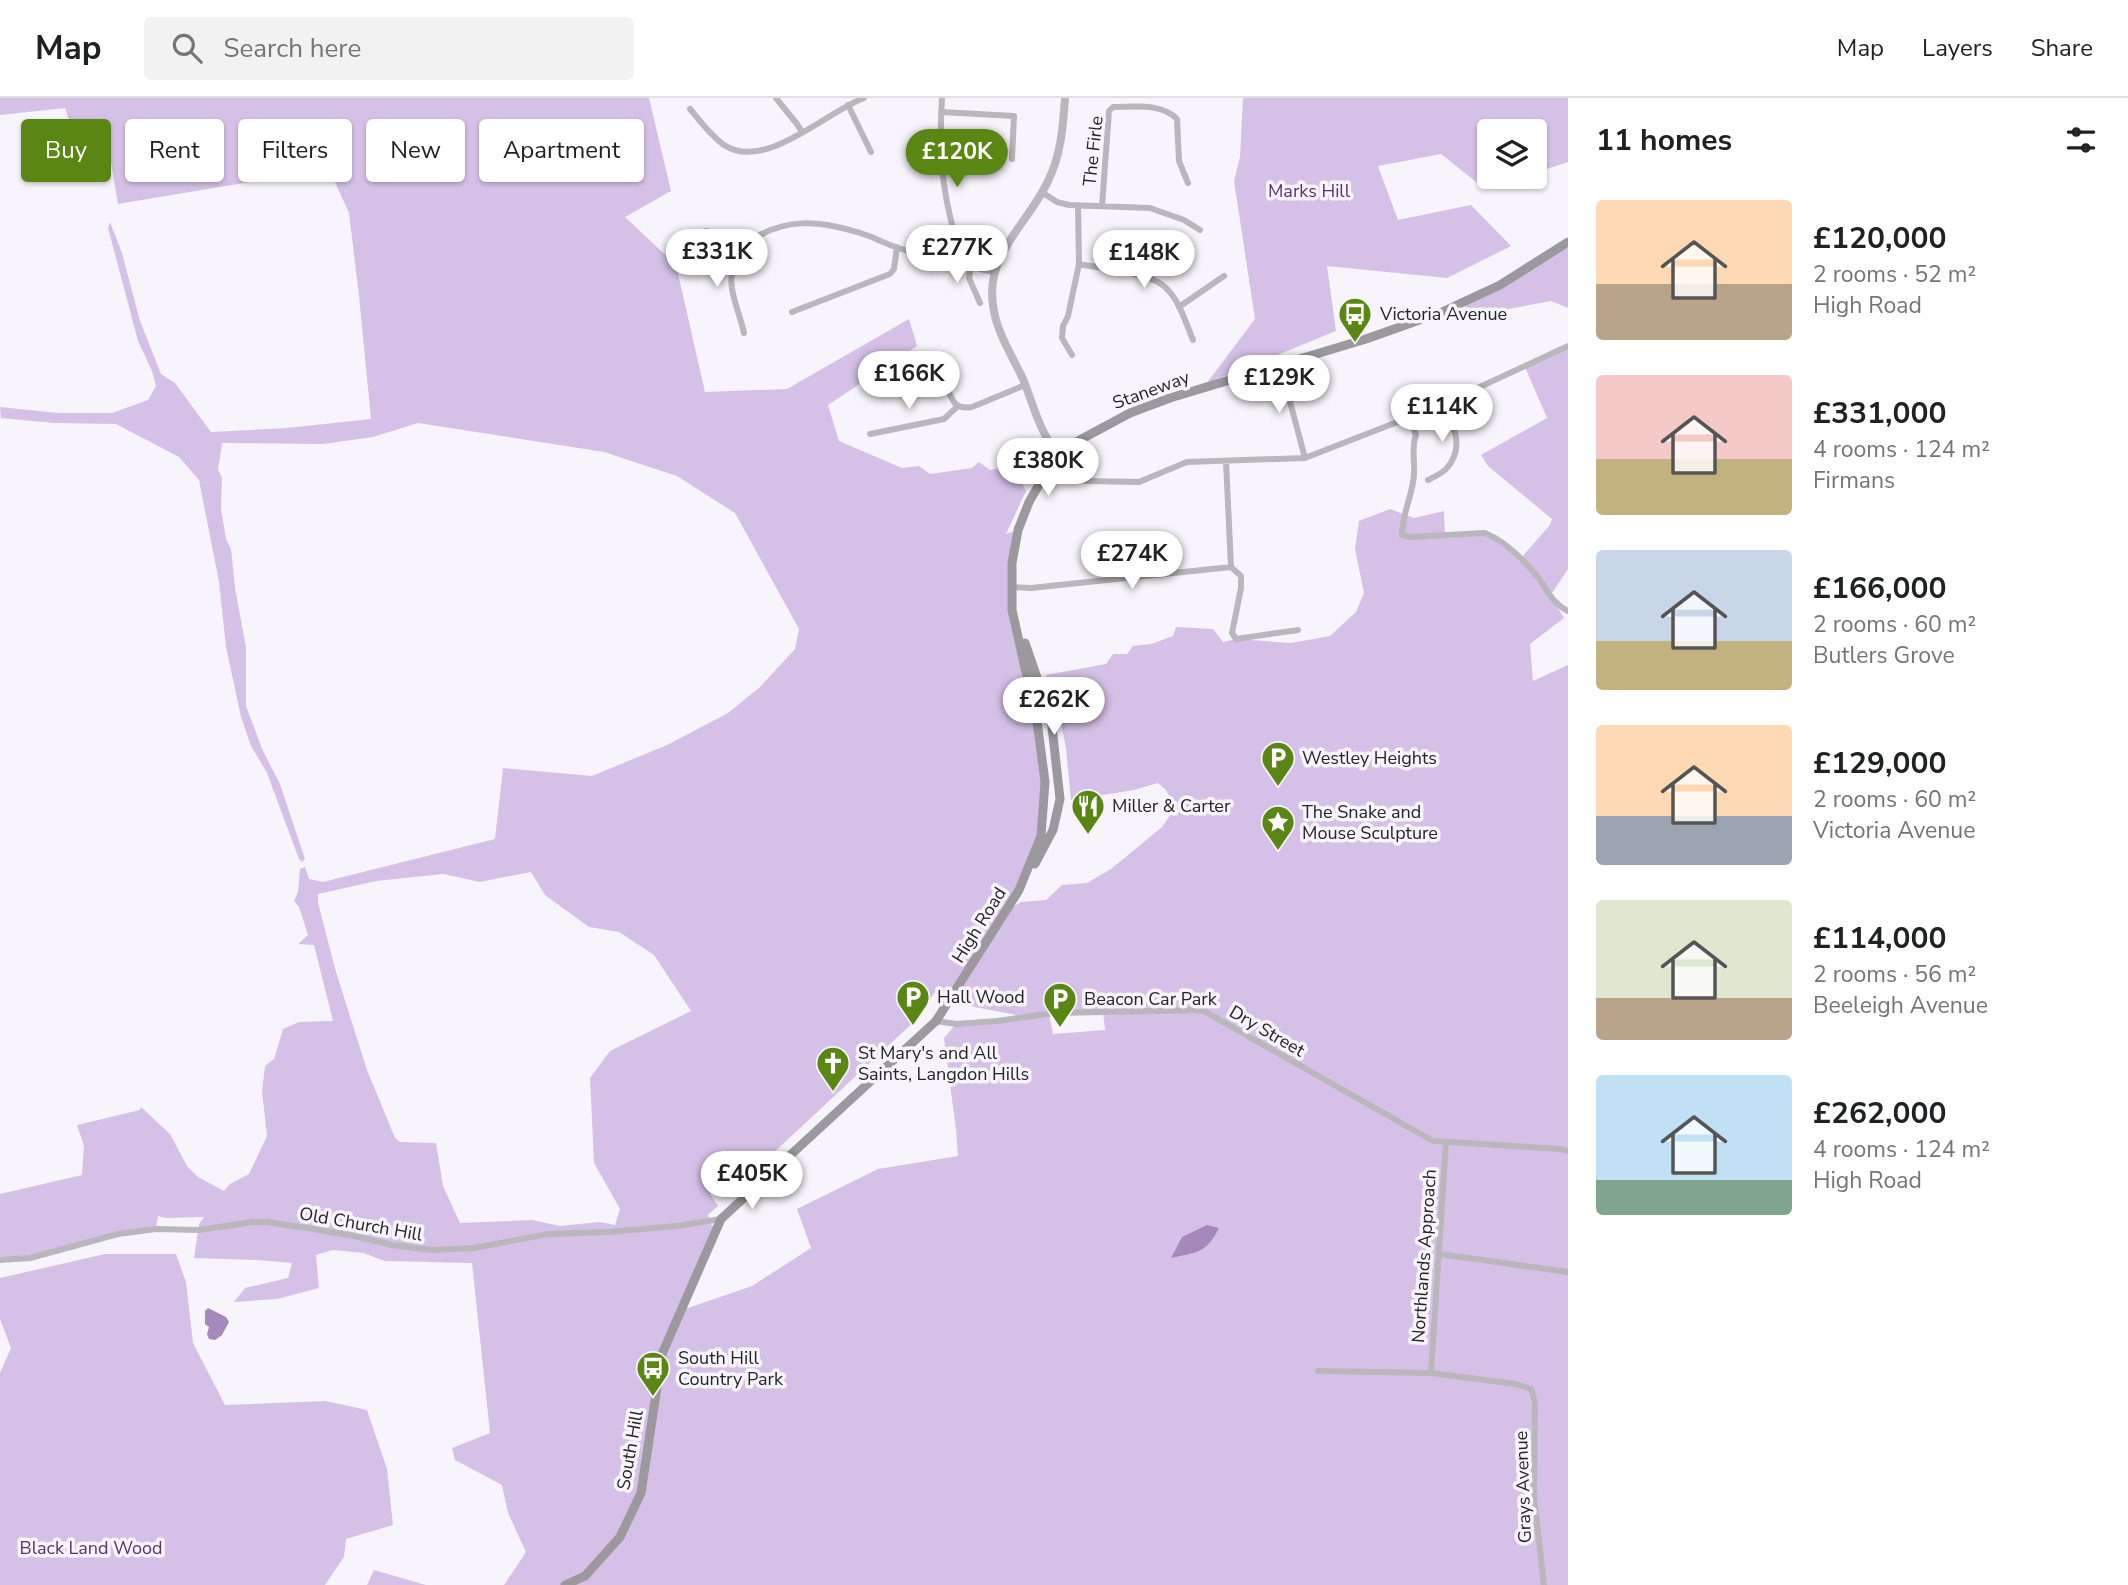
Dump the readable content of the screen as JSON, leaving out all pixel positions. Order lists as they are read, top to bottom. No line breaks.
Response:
{"streets":{"main road":["Staneway","High Road","South Hill"],"street":["The Firle","Dry Street","Old Church Hill","Northlands Approach","Grays Avenue"]},"crossings":[["Staneway","High Road"],["High Road","Dry Street"],["High Road","Old Church Hill"],["High Road","South Hill"],["Dry Street","Northlands Approach"],["Old Church Hill","South Hill"],["Northlands Approach","Grays Avenue"]],"parks":["Marks Hill","Black Land Wood"],"places":{"bus stop":["Victoria Avenue","South Hill Country Park"],"parking":["Westley Heights","Hall Wood","Beacon Car Park"],"restaurant":["Miller & Carter"],"place":["The Snake and Mouse Sculpture"],"church":["St Mary's and All Saints, Langdon Hills"]},"page":{"header":"Map","search":"Search here","nav":["Map","Layers","Share"],"heading":"11 homes","chip":["Buy","Rent","Filters","New","Apartment"],"price":["£120K","£277K","£331K","£148K","£166K","£129K","£114K","£380K","£274K","£262K","£405K"],"list":[{"name":"£120,000","note":"2 rooms · 52 m² · High Road"},{"name":"£331,000","note":"4 rooms · 124 m² · Firmans"},{"name":"£166,000","note":"2 rooms · 60 m² · Butlers Grove"},{"name":"£129,000","note":"2 rooms · 60 m² · Victoria Avenue"},{"name":"£114,000","note":"2 rooms · 56 m² · Beeleigh Avenue"},{"name":"£262,000","note":"4 rooms · 124 m² · High Road"}]}}
